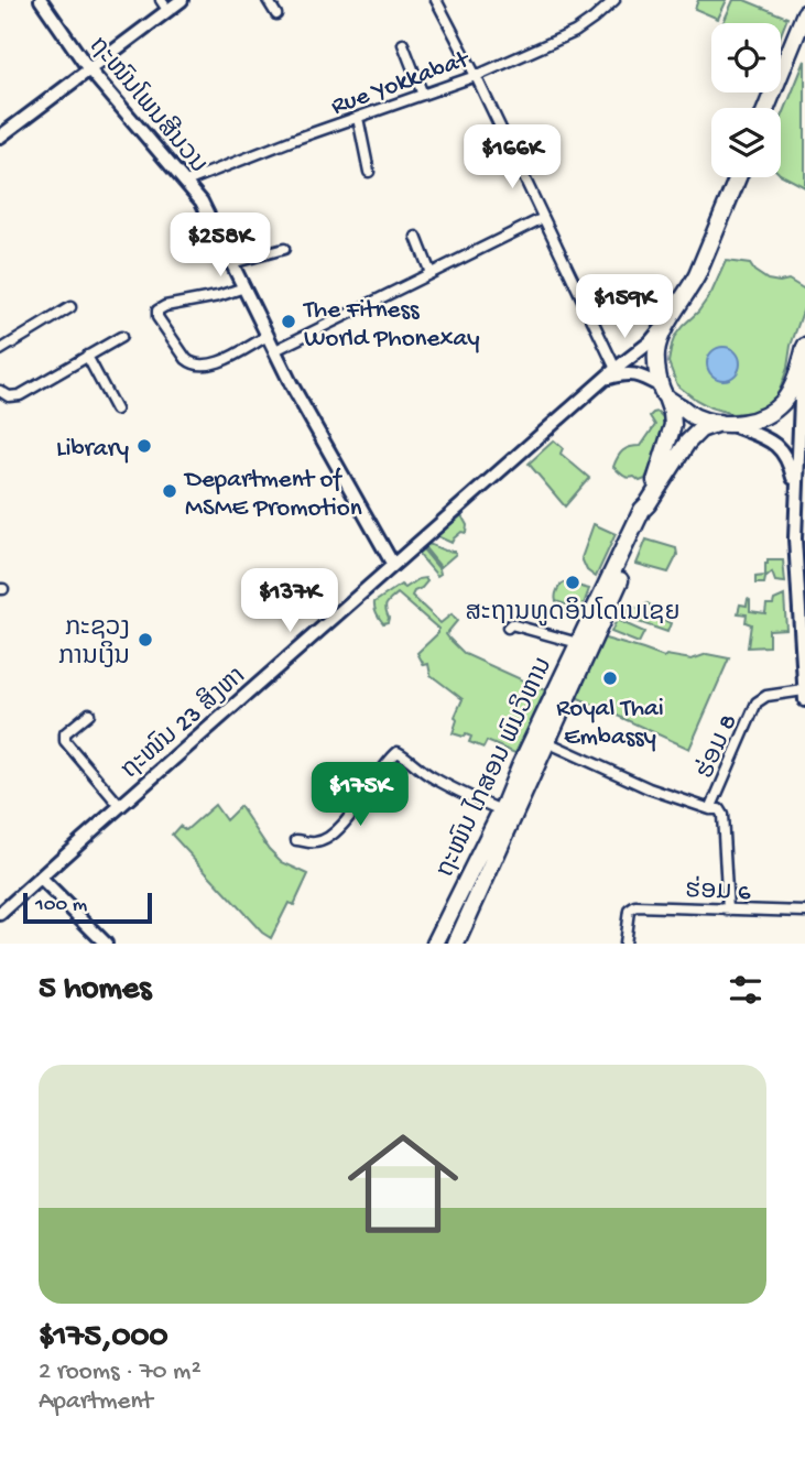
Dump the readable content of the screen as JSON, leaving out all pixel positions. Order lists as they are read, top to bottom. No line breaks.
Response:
{"streets":{"highway":["ຖະໜົນ ໄກສອນ ພົມວິຫານ"],"street":["Rue Yokkabat","ຖະໜົນໂພນສີນວນ","ຖະໜົນ 23 ສິງຫາ","ຮ່ອມ 8","ຮ່ອມ 6"]},"crossings":[["Rue Yokkabat","ຖະໜົນໂພນສີນວນ"],["ຖະໜົນໂພນສີນວນ","ຖະໜົນ 23 ສິງຫາ"]],"places":["The Fitness World Phonexay","Library","Department of MSME Promotion","ສະຖານທູດອິນໂດເນເຊຍ","ກະຊວງ ການເງິນ","Royal Thai Embassy"],"scale_bar":"100 m","page":{"price":["$166K","$258K","$159K","$137K","$175K"],"scale":"100 m","heading":"5 homes","list":[{"name":"$175,000","note":"2 rooms · 70 m² · Apartment"}]}}
